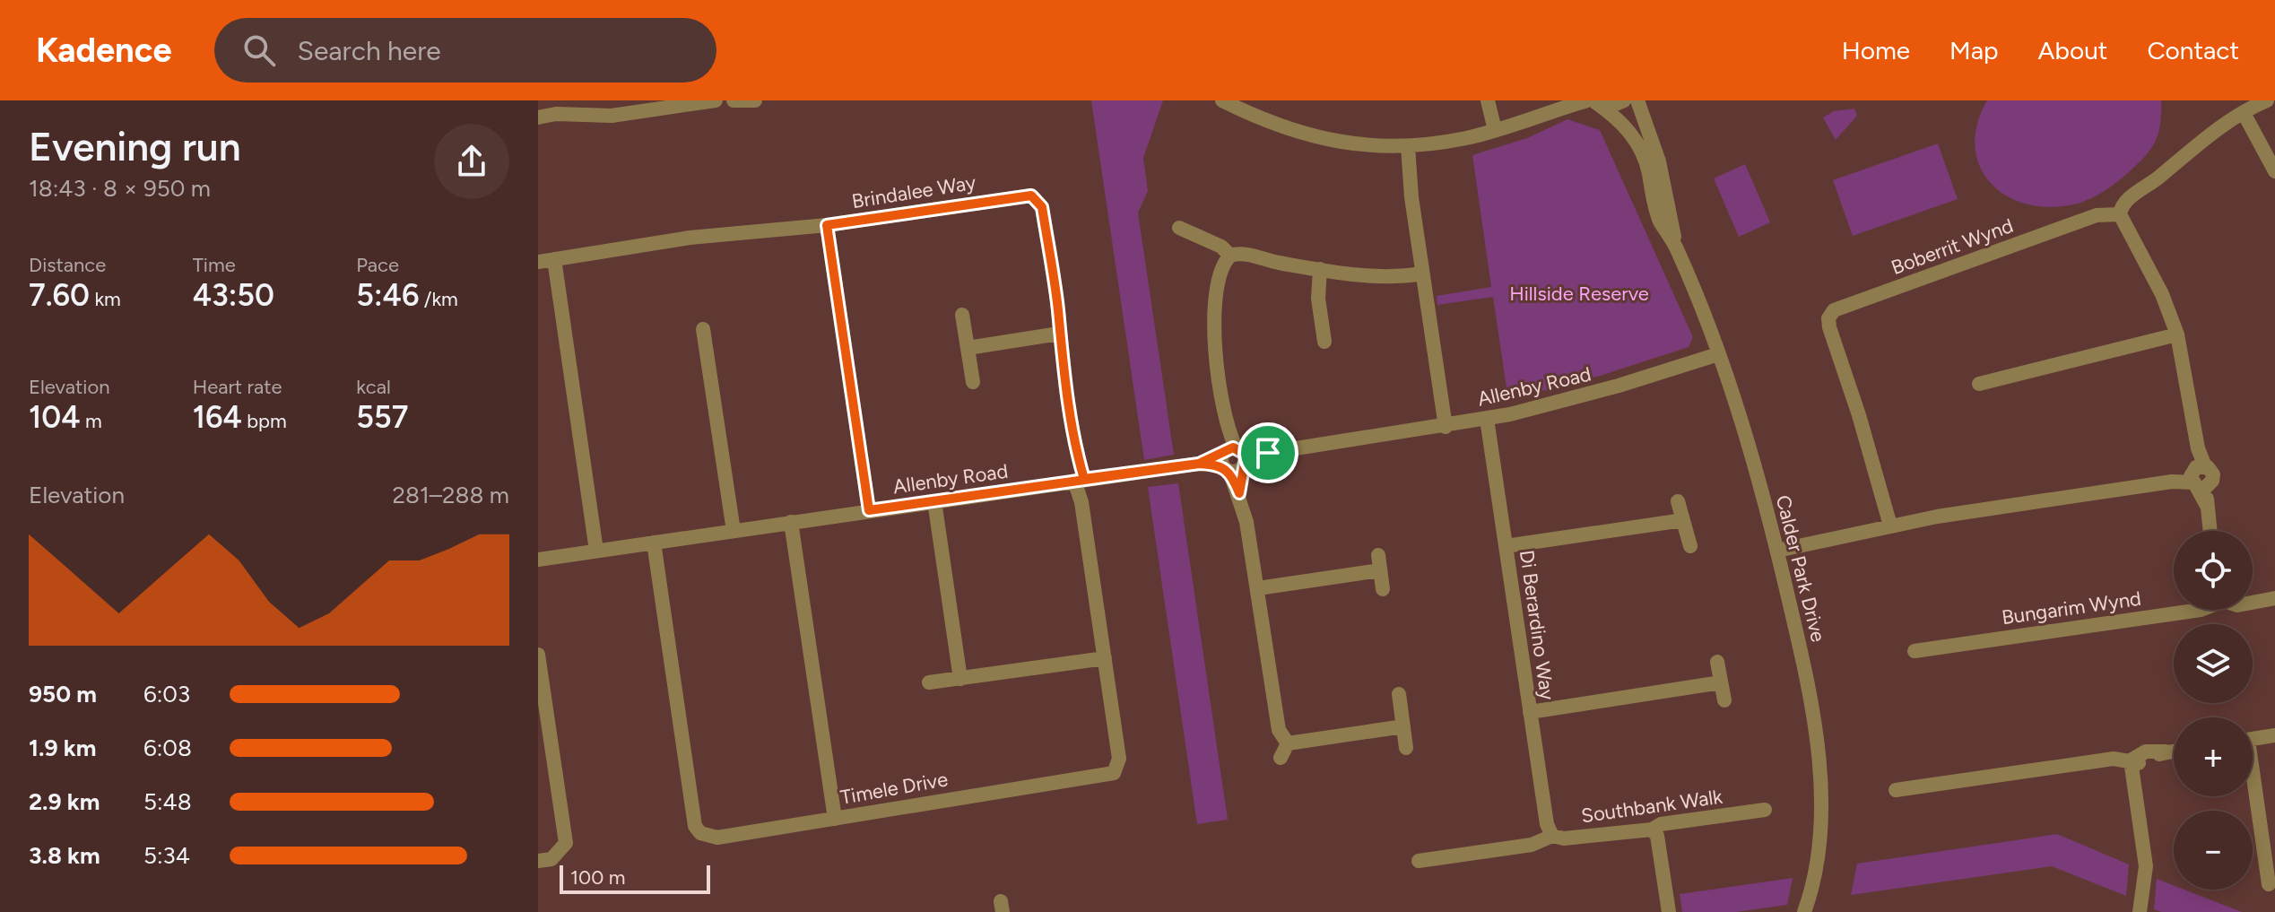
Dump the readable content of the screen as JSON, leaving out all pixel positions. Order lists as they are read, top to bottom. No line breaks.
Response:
{"streets":{"street":["Brindalee Way","Boberrit Wynd","Allenby Road","Calder Park Drive","Bungarim Wynd","Di Berardino Way","Timele Drive","Southbank Walk"]},"crossings":[["Brindalee Way","Allenby Road"],["Brindalee Way","Timele Drive"],["Allenby Road","Calder Park Drive"],["Allenby Road","Di Berardino Way"],["Allenby Road","Timele Drive"],["Di Berardino Way","Southbank Walk"]],"parks":["Hillside Reserve"],"scale_bar":"100 m","page":{"header":"Kadence","search":"Search here","nav":["Home","Map","About","Contact"],"heading":["Evening run","18:43 · 8 × 950 m"],"stats":[["Distance","7.60 km"],["Time","43:50"],["Pace","5:46 /km"],["Elevation","104 m"],["Heart rate","164 bpm"],["kcal","557"]],"chart":["Elevation","281–288 m"],"map_buttons":["+","−"],"list":[{"name":"950 m","note":"6:03"},{"name":"1.9 km","note":"6:08"},{"name":"2.9 km","note":"5:48"},{"name":"3.8 km","note":"5:34"}],"scale":"100 m"}}
